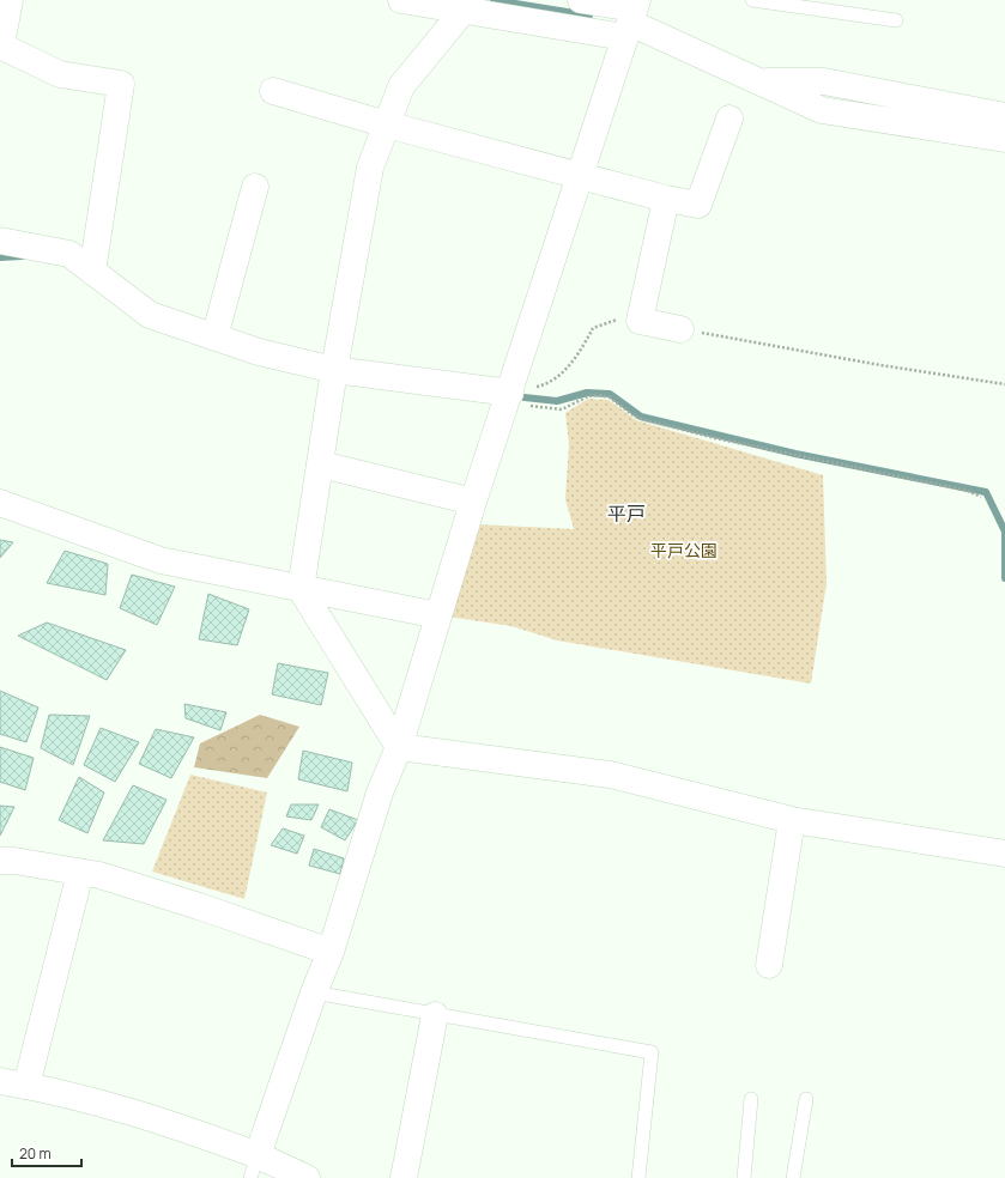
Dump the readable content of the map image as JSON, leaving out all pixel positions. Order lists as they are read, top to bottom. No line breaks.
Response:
{"districts":["平戸"],"parks":["平戸公園"],"scale_bar":"20 m"}
